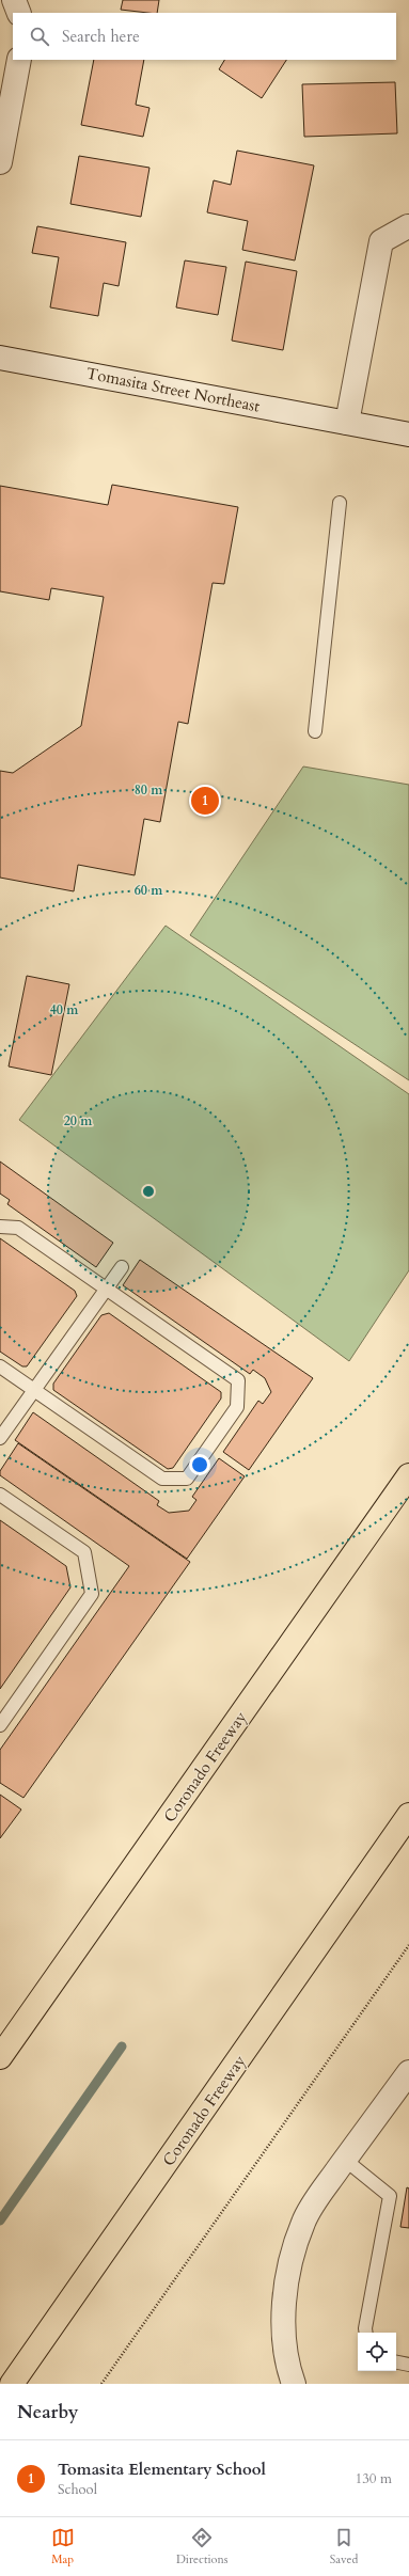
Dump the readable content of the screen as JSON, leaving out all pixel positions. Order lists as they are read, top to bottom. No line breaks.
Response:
{"streets":{"highway":["Coronado Freeway"],"street":["Tomasita Street Northeast"]},"page":{"search":"Search here","pins":"1","heading":"Nearby","list":[{"mark":"1","name":"Tomasita Elementary School","note":"School","value":"130 m"}],"nav":["Map","Directions","Saved"]},"rings":["80 m","60 m","40 m","20 m"]}
